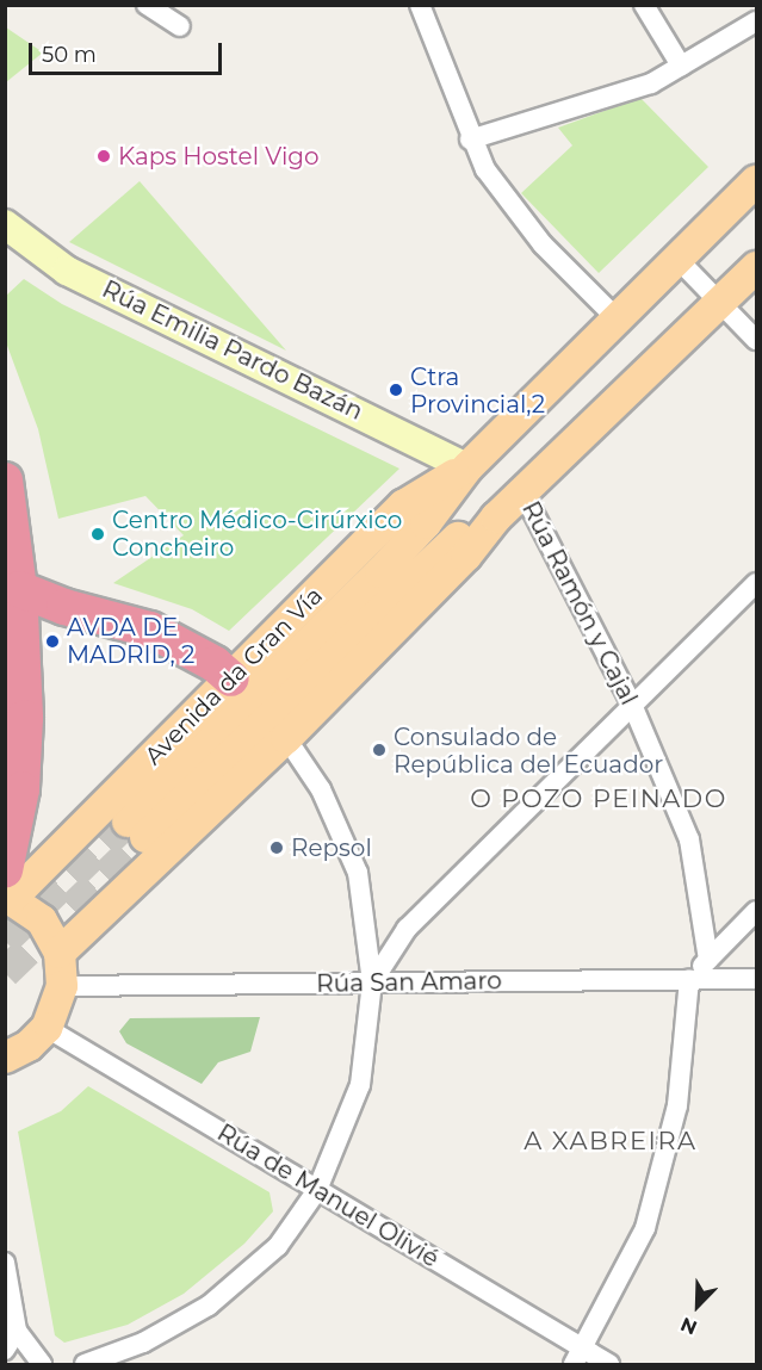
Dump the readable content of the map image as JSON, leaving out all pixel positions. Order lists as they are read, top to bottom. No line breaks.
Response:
{"streets":{"main road":["Avenida da Gran Vía"],"street":["Rúa Emilia Pardo Bazán","Rúa Ramón y Cajal","Rúa San Amaro","Rúa de Manuel Olivié"]},"crossings":[["Rúa Emilia Pardo Bazán","Avenida da Gran Vía"],["Rúa Ramón y Cajal","Avenida da Gran Vía"]],"districts":["O POZO PEINADO","A XABREIRA"],"places":["Kaps Hostel Vigo","Ctra Provincial,2","Centro Médico-Cirúrxico Concheiro","AVDA DE MADRID, 2","Consulado de República del Ecuador","Repsol"],"scale_bar":"50 m","north":"bottom left"}
